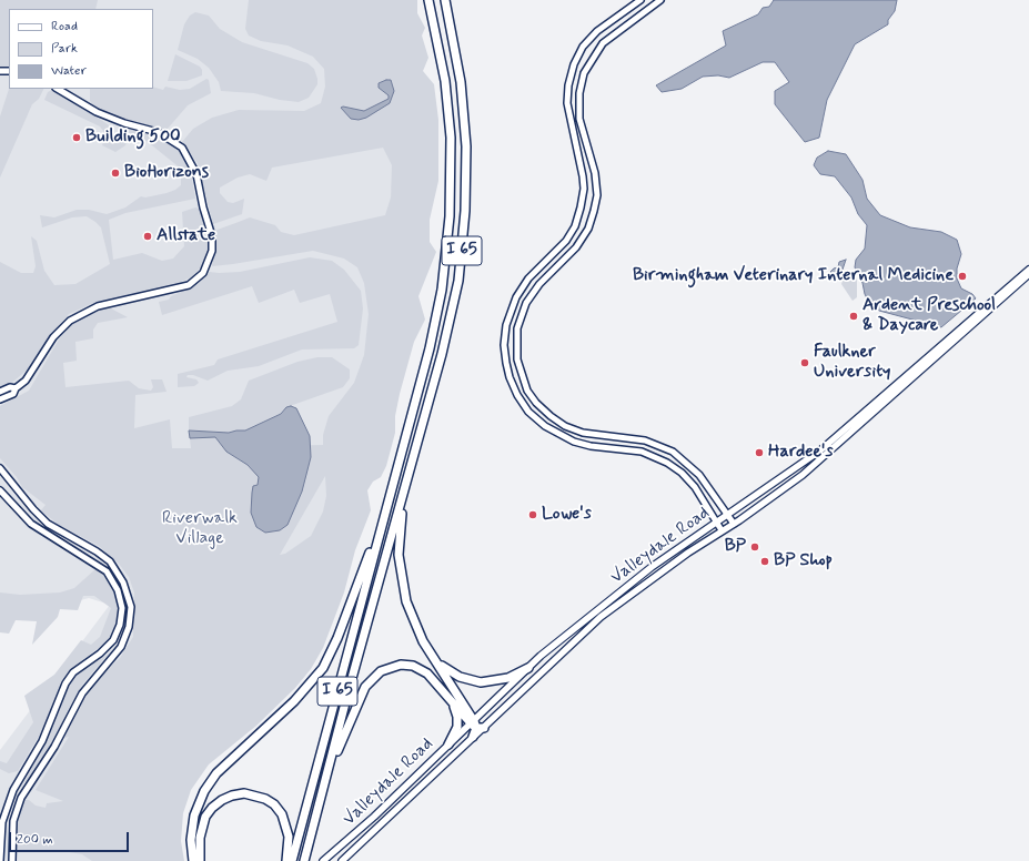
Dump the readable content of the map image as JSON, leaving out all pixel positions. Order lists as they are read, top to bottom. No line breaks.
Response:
{"streets":{"highway":["I 65"],"main road":["Valleydale Road"]},"parks":["Riverwalk Village"],"places":["Building 500","BioHorizons","Allstate","Birmingham Veterinary Internal Medicine","Ardent Preschool & Daycare","Faulkner University","Hardee's","Lowe's","BP","BP Shop"],"legend":["Road","Park","Water"],"scale_bar":"200 m"}
